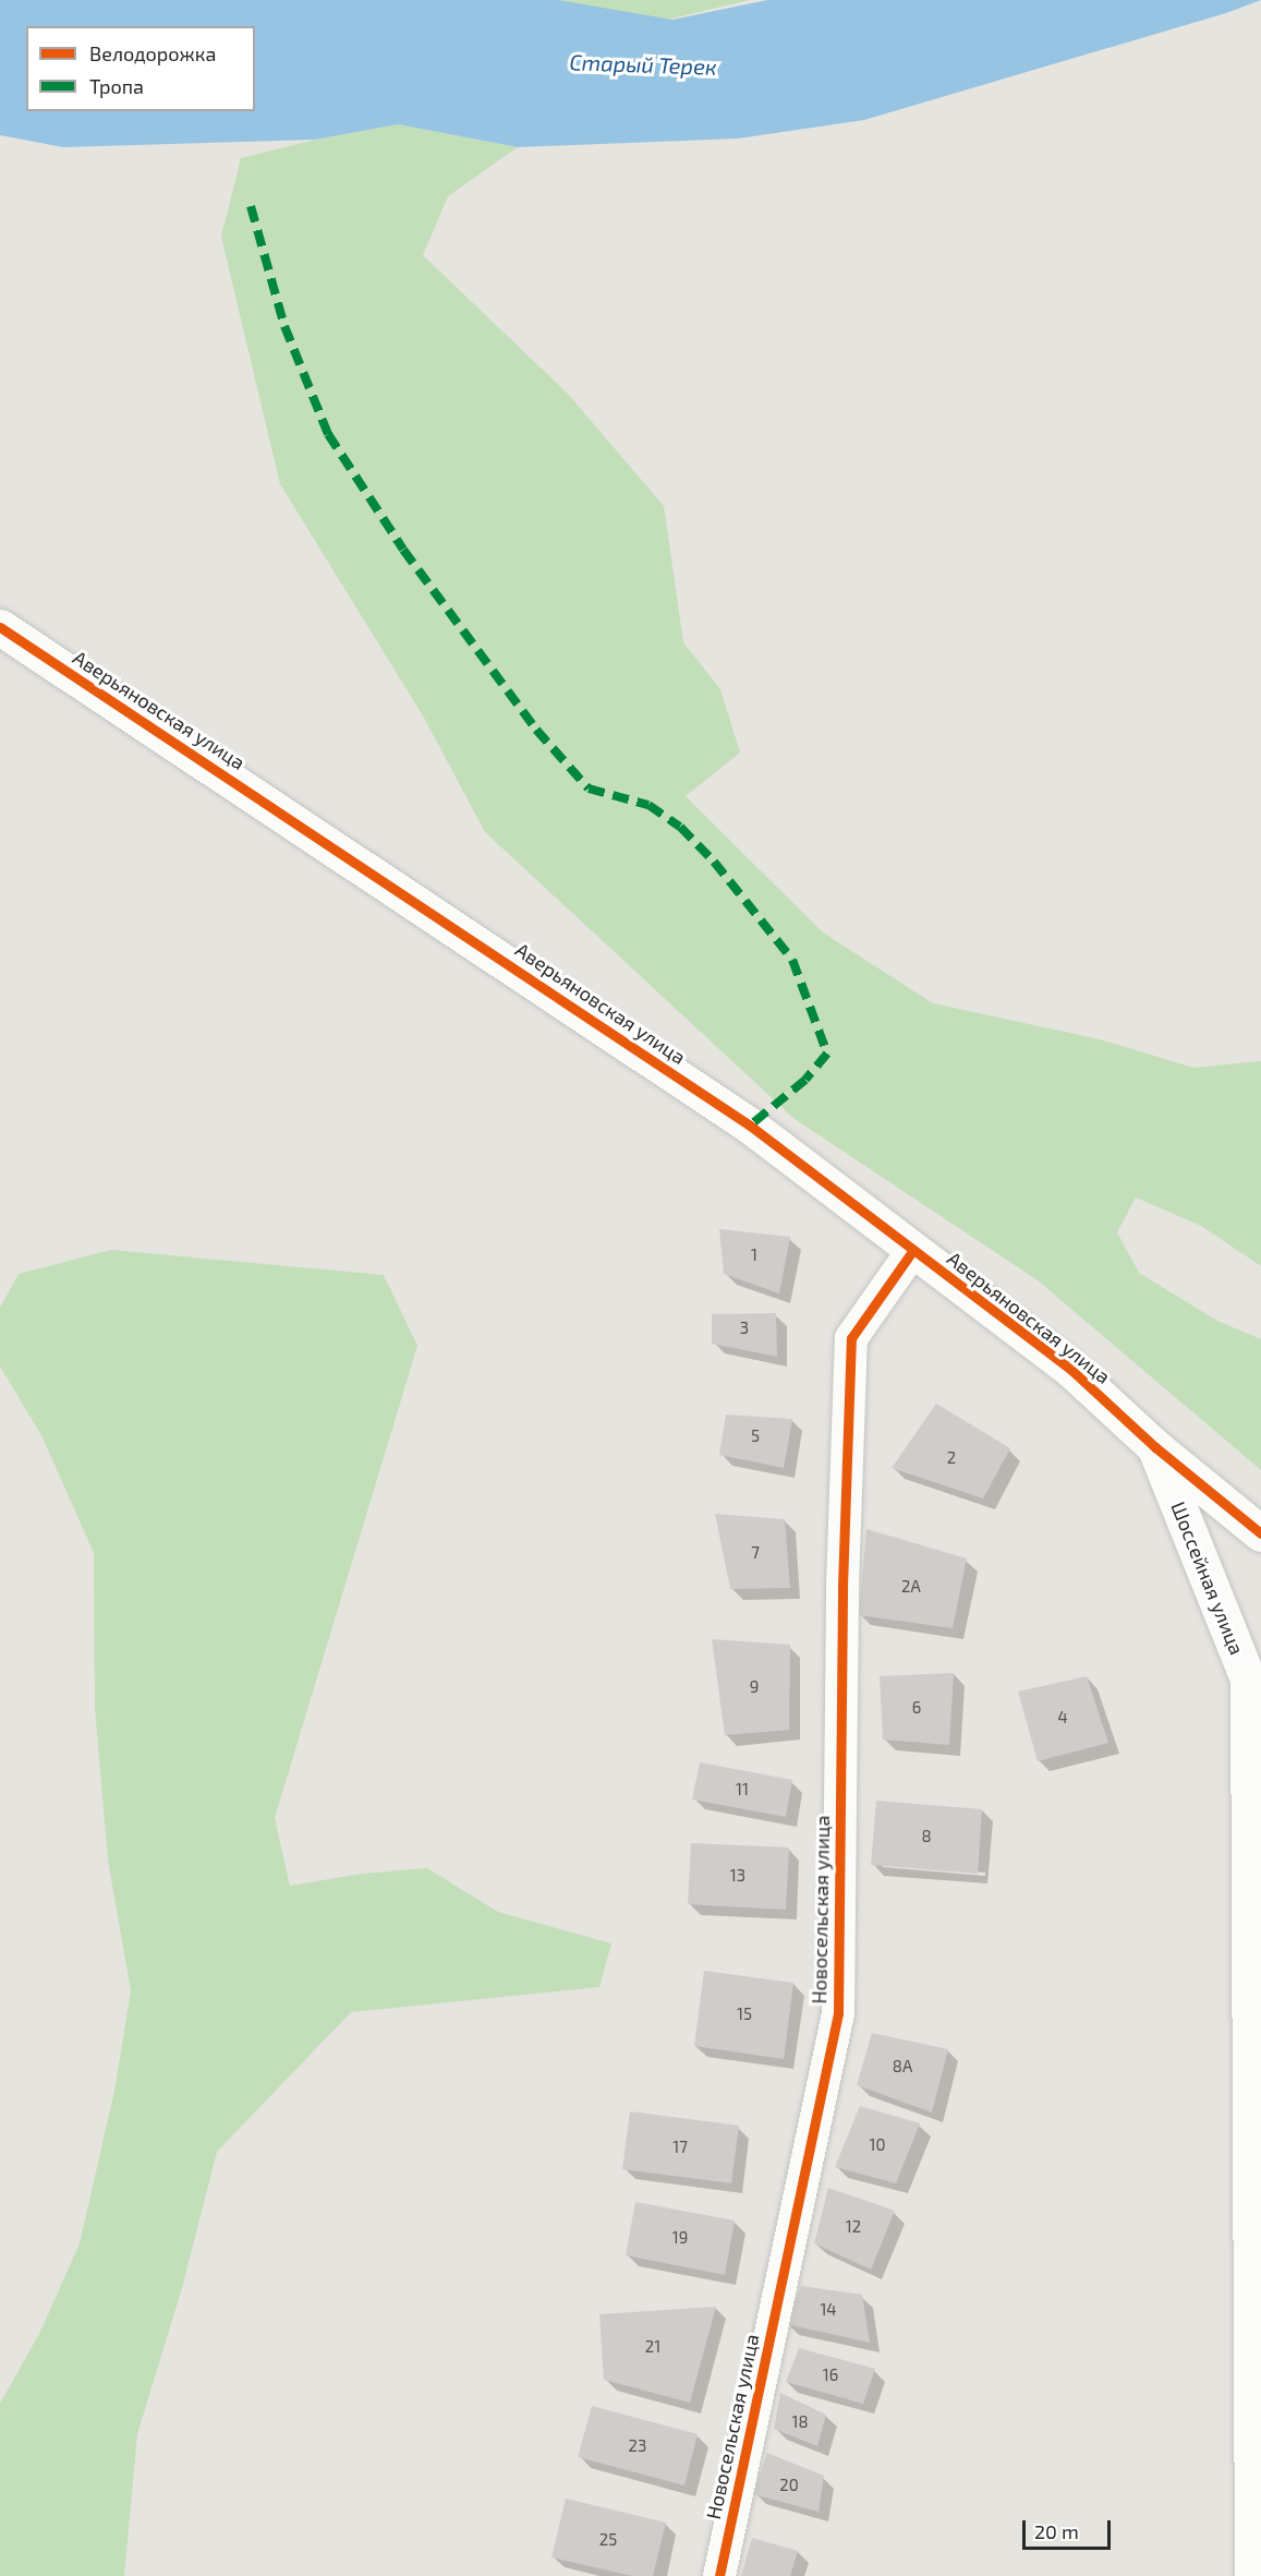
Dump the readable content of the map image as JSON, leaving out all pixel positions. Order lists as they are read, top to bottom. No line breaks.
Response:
{"streets":{"street":["Аверьяновская улица","Шоссейная улица","Новосельская улица"]},"crossings":[["Аверьяновская улица","Шоссейная улица"],["Аверьяновская улица","Новосельская улица"]],"water":["Старый Терек"],"house_numbers":["1","3","5","2","7","2А","9","6","4","11","8","13","15","8А","10","17","12","19","14","21","16","18","23","20","25"],"legend":["Велодорожка","Тропа"],"scale_bar":"20 m"}
